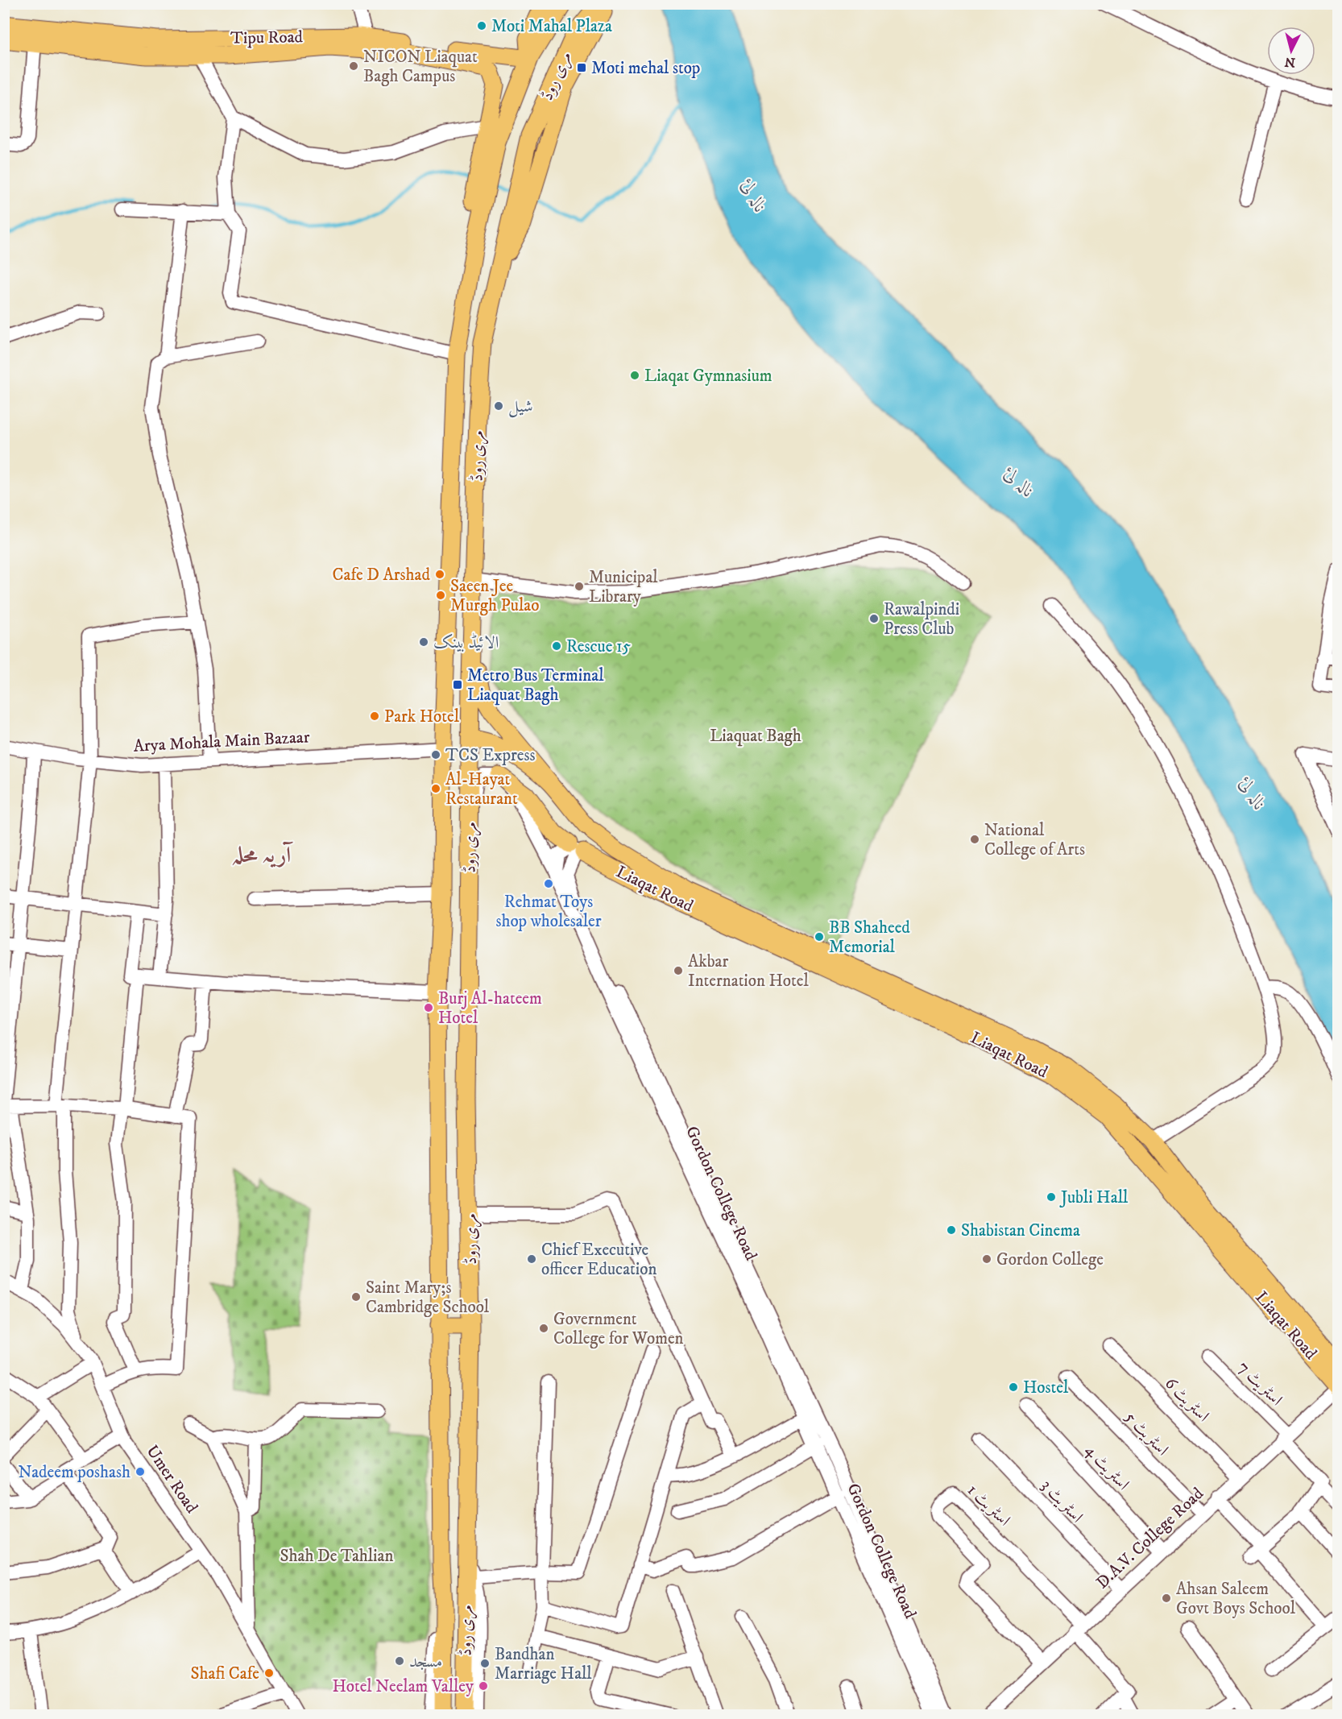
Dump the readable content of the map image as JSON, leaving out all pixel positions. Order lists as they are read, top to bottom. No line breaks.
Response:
{"streets":{"main road":["Tipu Road","مری روڈ","Liaqat Road"],"street":["Arya Mohala Main Bazaar","Gordon College Road","اسٹریٹ 7","اسٹریٹ 6","اسٹریٹ 5","اسٹریٹ 4","Umer Road","اسٹریٹ 3","اسٹریٹ 1","D.A.V. College Road"]},"crossings":[["Tipu Road","مری روڈ"],["مری روڈ","Arya Mohala Main Bazaar"],["مری روڈ","Liaqat Road"],["Liaqat Road","Gordon College Road"],["Liaqat Road","D.A.V. College Road"],["اسٹریٹ 7","D.A.V. College Road"],["اسٹریٹ 6","D.A.V. College Road"],["اسٹریٹ 5","D.A.V. College Road"],["اسٹریٹ 4","D.A.V. College Road"],["اسٹریٹ 3","D.A.V. College Road"],["اسٹریٹ 1","D.A.V. College Road"]],"districts":["آریہ محلہ"],"water":["نالہ لئ"],"parks":["Liaquat Bagh","Shah De Tahlian"],"places":{"other":["Moti Mahal Plaza","NICON Liaquat Bagh Campus","Liaqat Gymnasium","شیل","Cafe D Arshad","Municipal Library","Saeen Jee Murgh Pulao","Rawalpindi Press Club","الائیڈ بینک","Rescue 15","Park Hotel","TCS Express","Al-Hayat Restaurant","National College of Arts","Rehmat Toys shop wholesaler","BB Shaheed Memorial","Akbar Internation Hotel","Burj Al-hateem Hotel","Jubli Hall","Shabistan Cinema","Chief Executive officer Education","Gordon College","Saint Mary;s Cambridge School","Government College for Women","Hostel","Nadeem poshash","Ahsan Saleem Govt Boys School","مسجد","Bandhan Marriage Hall","Shafi Cafe","Hotel Neelam Valley"],"transit":["Moti mehal stop","Metro Bus Terminal Liaquat Bagh"]},"north":"bottom"}
